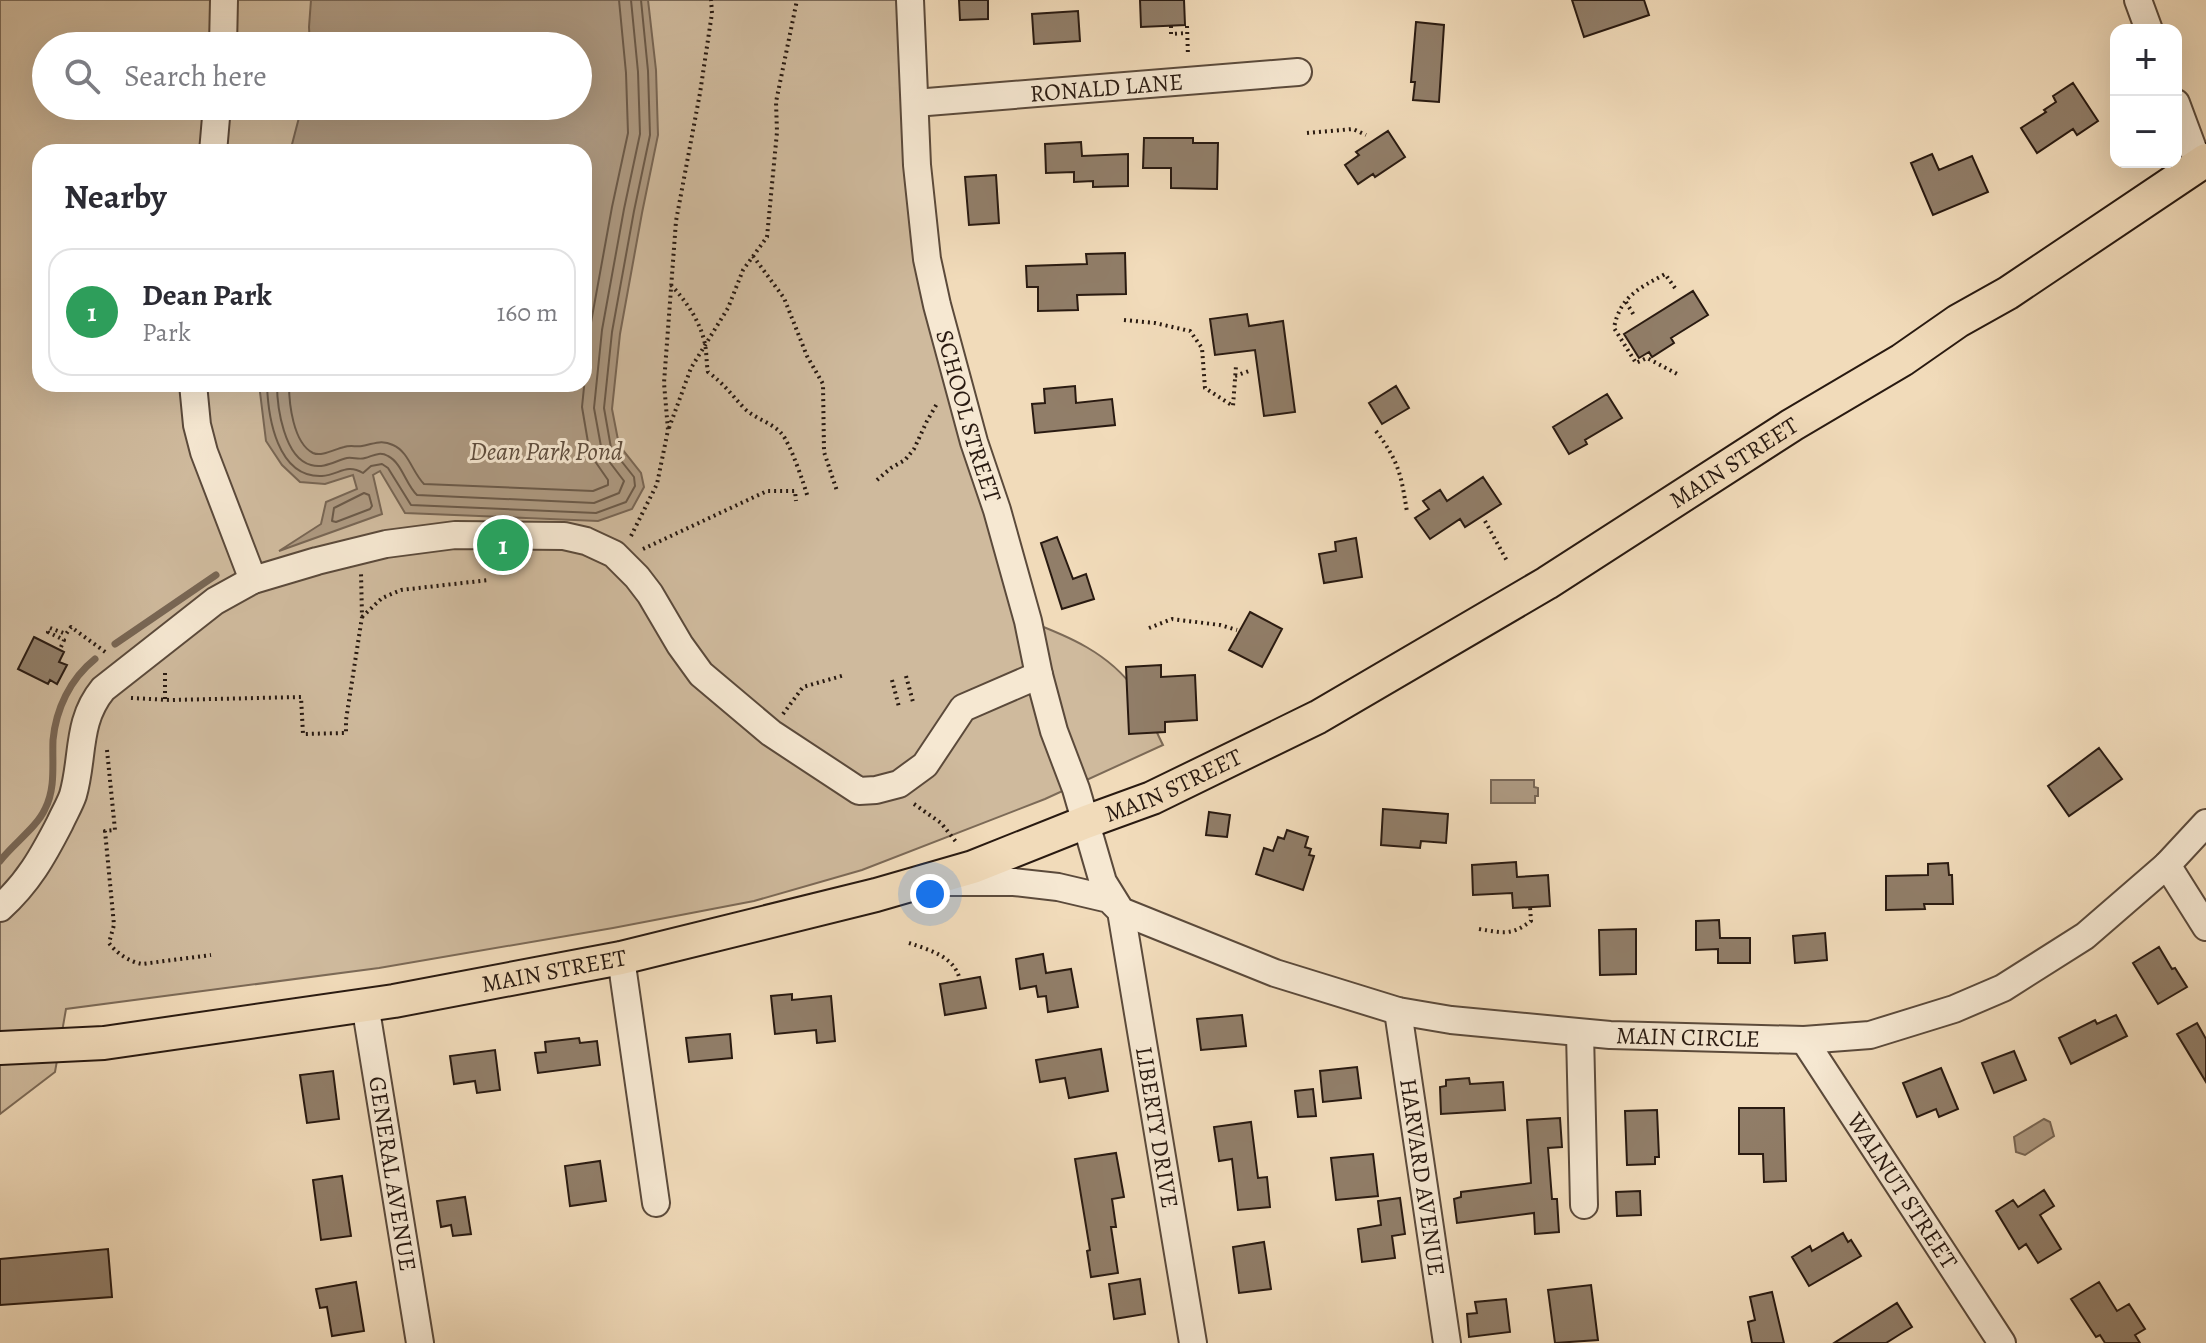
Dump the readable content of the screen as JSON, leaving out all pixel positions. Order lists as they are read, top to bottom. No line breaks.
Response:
{"streets":{"main road":["MAIN STREET"],"street":["RONALD LANE","SCHOOL STREET","MAIN CIRCLE","LIBERTY DRIVE","GENERAL AVENUE","HARVARD AVENUE","WALNUT STREET"]},"crossings":[["RONALD LANE","SCHOOL STREET"],["SCHOOL STREET","MAIN STREET"],["MAIN STREET","MAIN CIRCLE"],["MAIN STREET","GENERAL AVENUE"],["MAIN CIRCLE","LIBERTY DRIVE"],["MAIN CIRCLE","HARVARD AVENUE"],["MAIN CIRCLE","WALNUT STREET"]],"water":["Dean Park Pond"],"page":{"map_buttons":["+","−"],"search":"Search here","heading":"Nearby","list":[{"mark":"1","name":"Dean Park","note":"Park","value":"160 m"}],"pins":"1"}}
